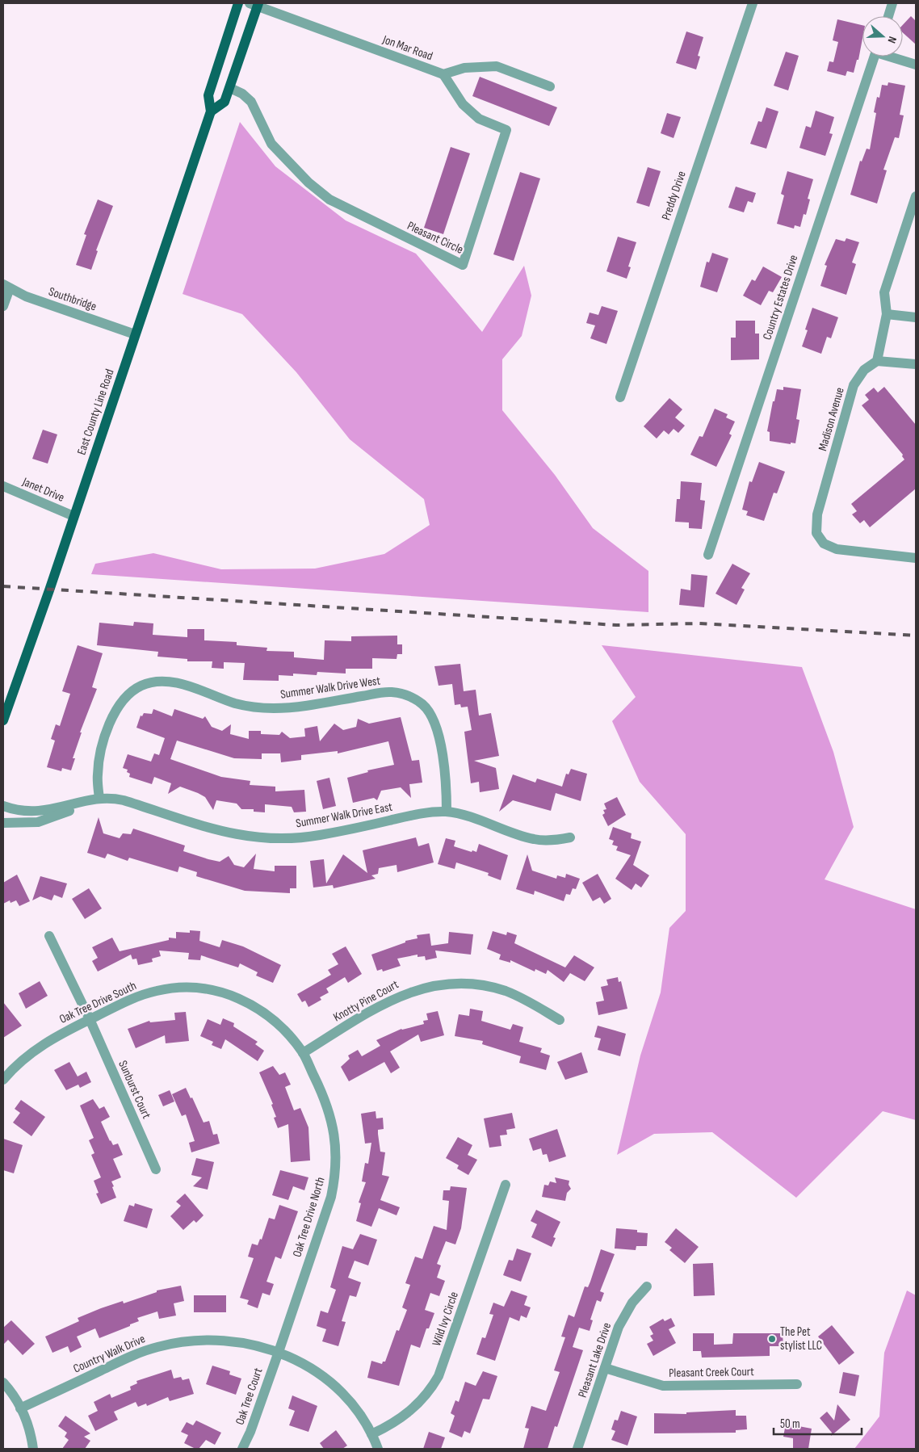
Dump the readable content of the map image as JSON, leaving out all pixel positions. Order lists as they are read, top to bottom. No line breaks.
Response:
{"streets":{"main road":["East County Line Road"],"street":["Jon Mar Road","Preddy Drive","Pleasant Circle","Country Estates Drive","Southbridge","Madison Avenue","Janet Drive","Summer Walk Drive West","Summer Walk Drive East","Knotty Pine Court","Oak Tree Drive South","Sunburst Court","Oak Tree Drive North","Wild Ivy Circle","Country Walk Drive","Pleasant Lake Drive","Pleasant Creek Court","Oak Tree Court"]},"crossings":[["Jon Mar Road","Pleasant Circle"],["Southbridge","East County Line Road"],["East County Line Road","Janet Drive"],["Summer Walk Drive West","Summer Walk Drive East"],["Knotty Pine Court","Oak Tree Drive North"],["Oak Tree Drive South","Sunburst Court"],["Oak Tree Drive South","Oak Tree Drive North"],["Oak Tree Drive North","Country Walk Drive"],["Oak Tree Drive North","Oak Tree Court"],["Wild Ivy Circle","Country Walk Drive"],["Country Walk Drive","Oak Tree Court"],["Pleasant Lake Drive","Pleasant Creek Court"]],"places":["The Pet stylist LLC"],"scale_bar":"50 m","north":"right"}
